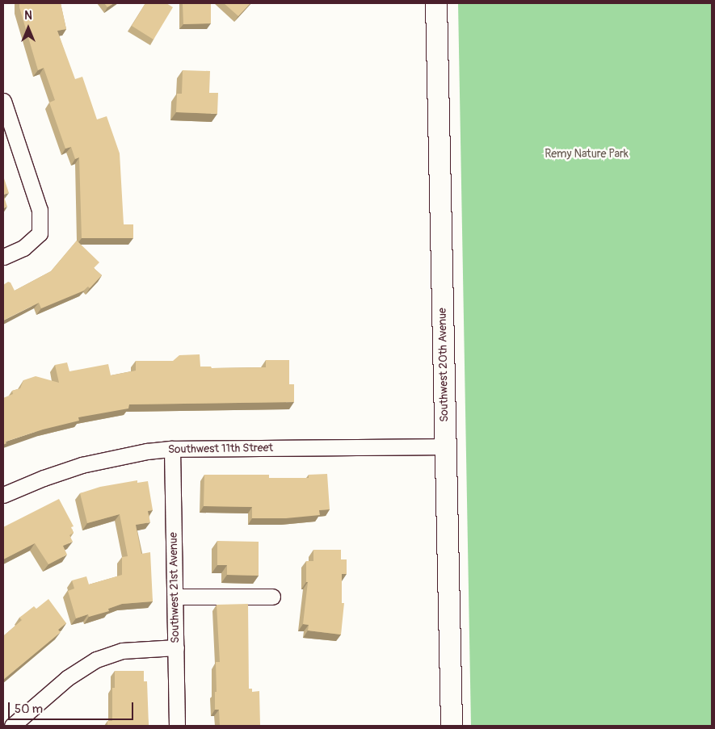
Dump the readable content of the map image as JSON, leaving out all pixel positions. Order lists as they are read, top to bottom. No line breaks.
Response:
{"streets":{"street":["Southwest 20th Avenue","Southwest 11th Street","Southwest 21st Avenue"]},"crossings":[["Southwest 20th Avenue","Southwest 11th Street"],["Southwest 11th Street","Southwest 21st Avenue"]],"parks":["Remy Nature Park"],"scale_bar":"50 m","north":"top"}
